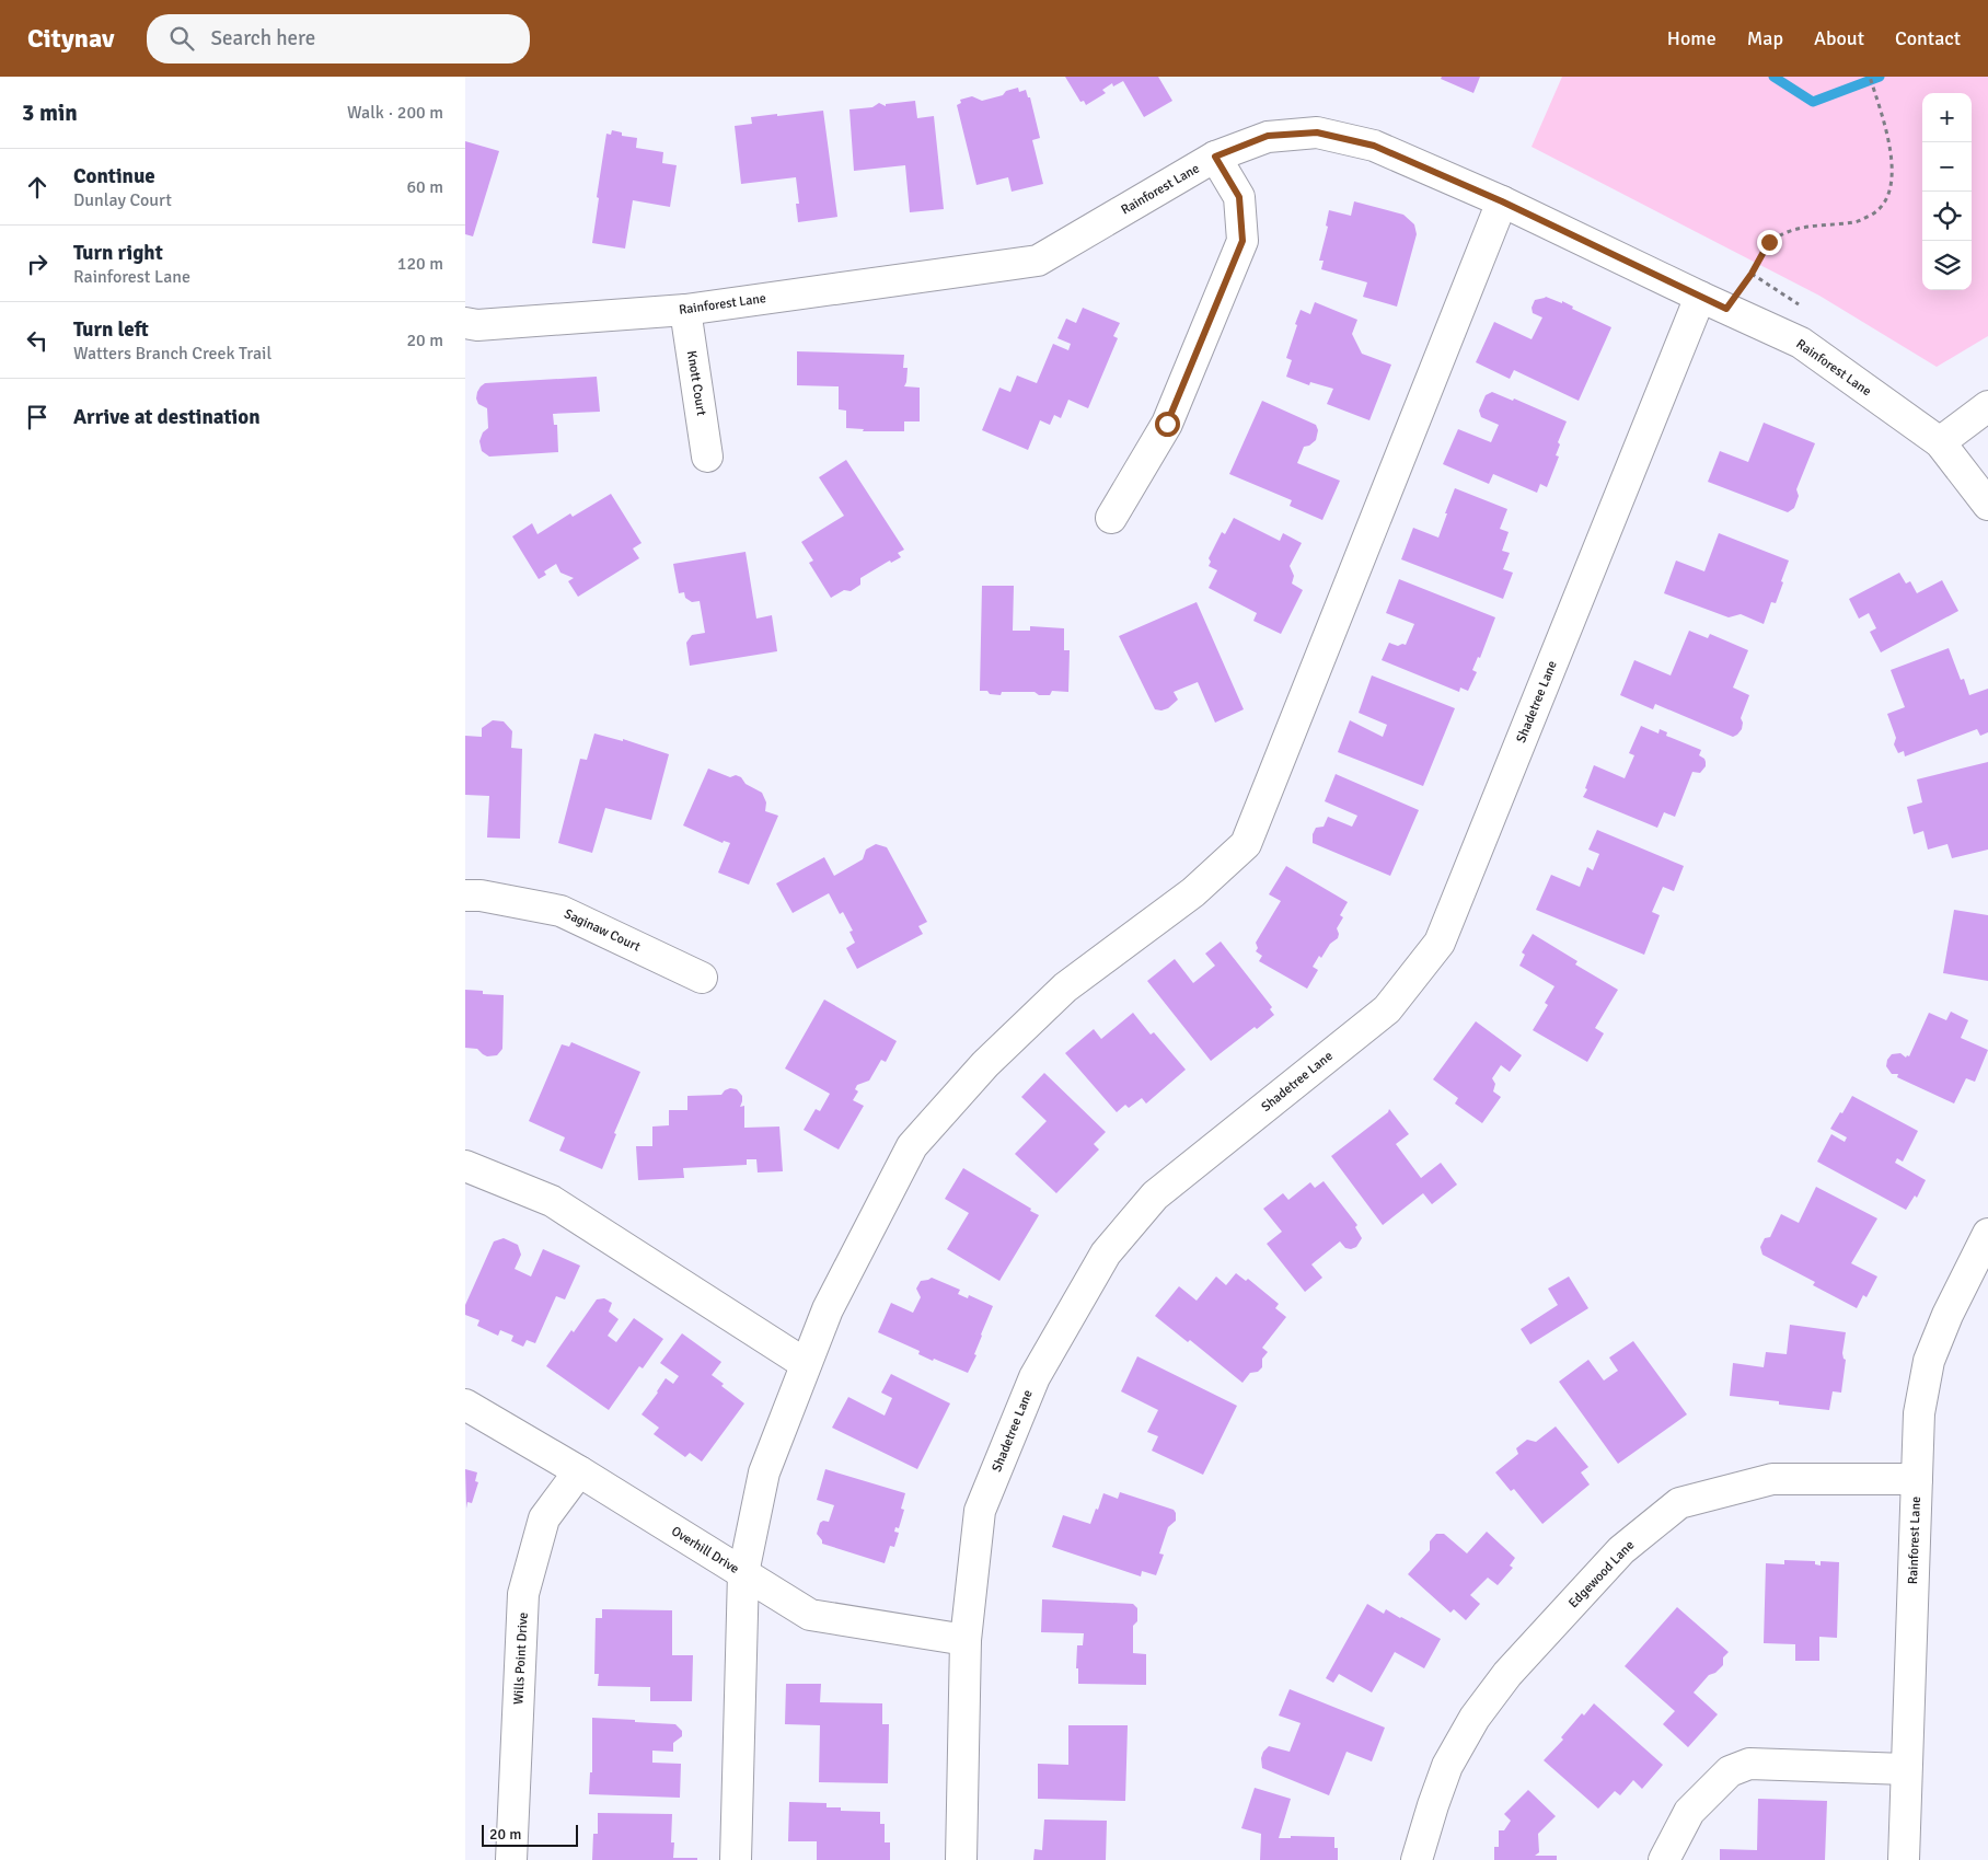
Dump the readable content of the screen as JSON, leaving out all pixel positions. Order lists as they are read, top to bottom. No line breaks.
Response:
{"streets":{"street":["Rainforest Lane","Knott Court","Shadetree Lane","Saginaw Court","Overhill Drive","Edgewood Lane","Wills Point Drive"]},"crossings":[["Rainforest Lane","Knott Court"],["Rainforest Lane","Shadetree Lane"],["Rainforest Lane","Edgewood Lane"],["Shadetree Lane","Overhill Drive"],["Overhill Drive","Wills Point Drive"]],"scale_bar":"20 m","page":{"header":"Citynav","search":"Search here","nav":["Home","Map","About","Contact"],"heading":["3 min","Walk · 200 m"],"map_buttons":["+","−"],"list":[["Continue","Dunlay Court","60 m"],["Turn right","Rainforest Lane","120 m"],["Turn left","Watters Branch Creek Trail","20 m"],"Arrive at destination"],"scale":"20 m"}}
